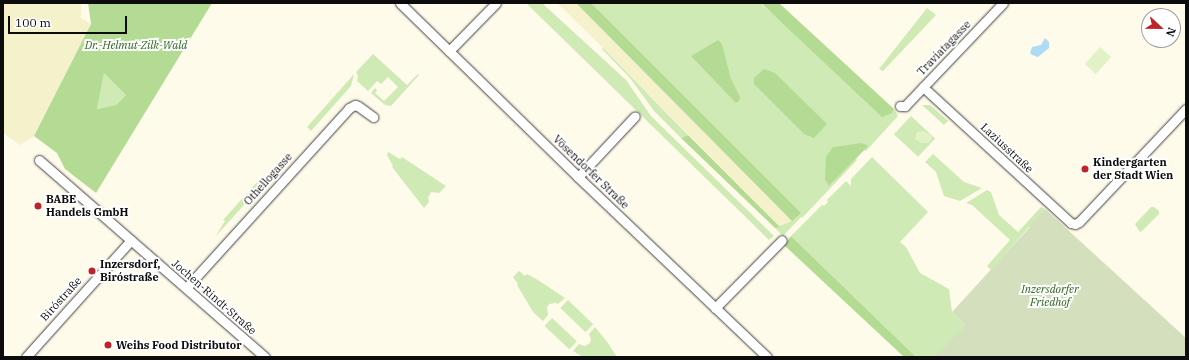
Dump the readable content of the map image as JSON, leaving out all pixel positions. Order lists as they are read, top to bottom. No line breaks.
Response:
{"streets":{"street":["Traviatagasse","Laziusstraße","Vösendorfer Straße","Othellogasse","Jochen-Rindt-Straße","Biróstraße"]},"crossings":[["Traviatagasse","Laziusstraße"],["Othellogasse","Jochen-Rindt-Straße"],["Jochen-Rindt-Straße","Biróstraße"]],"parks":["Dr.-Helmut-Zilk-Wald","Inzersdorfer Friedhof"],"places":["Kindergarten der Stadt Wien","BABE Handels GmbH","Inzersdorf, Biróstraße","Weihs Food Distributor"],"scale_bar":"100 m","north":"right"}
